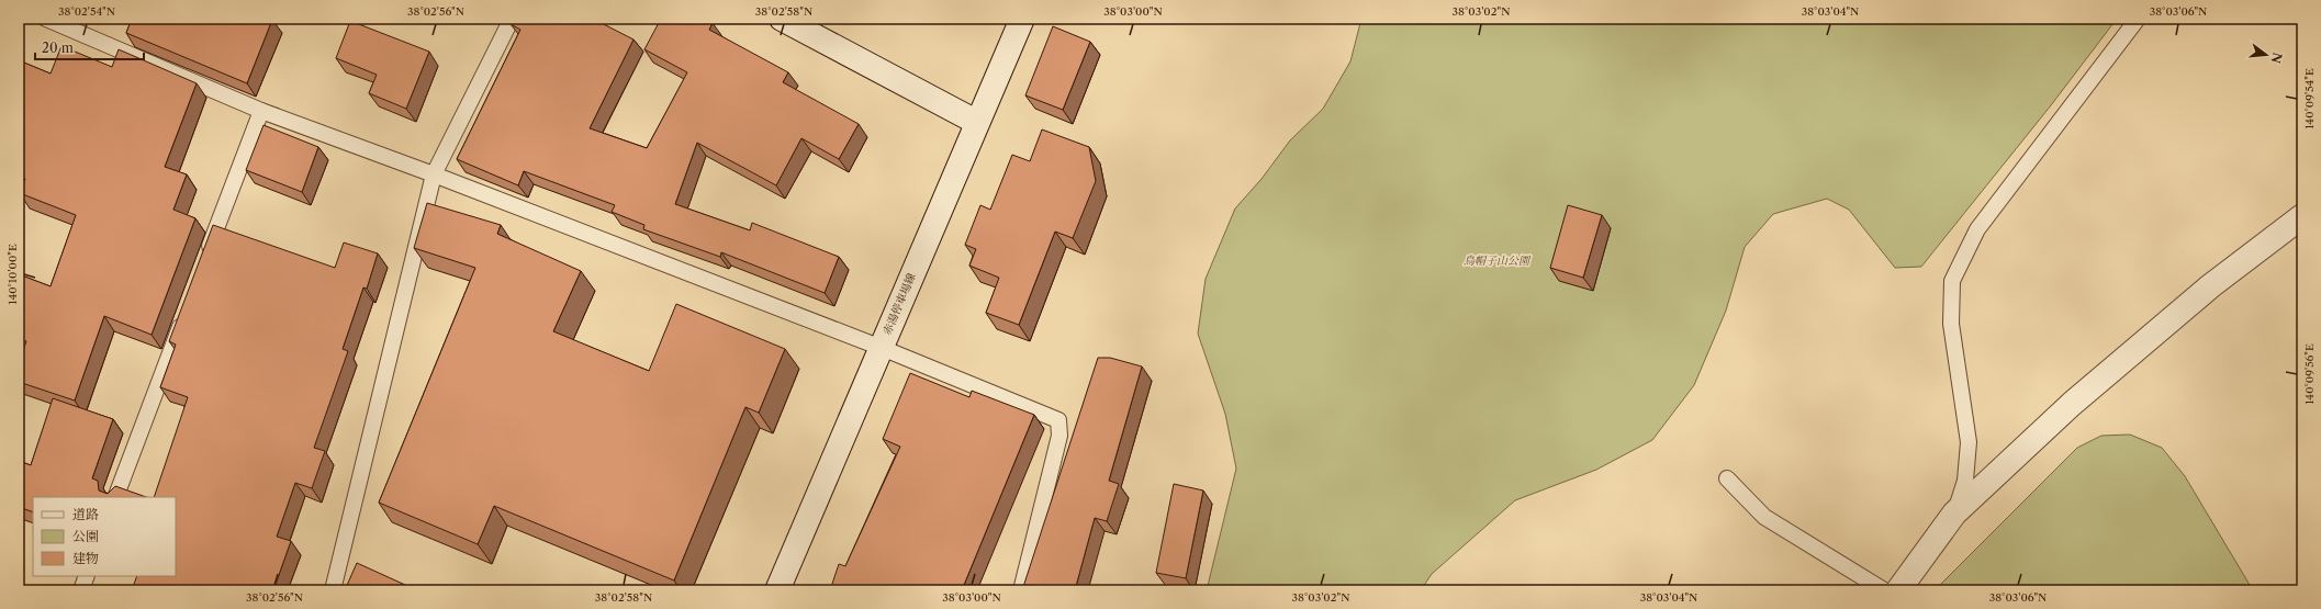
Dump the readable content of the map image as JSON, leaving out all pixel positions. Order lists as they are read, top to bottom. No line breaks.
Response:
{"streets":{"street":["赤湯停車場線"]},"parks":["烏帽子山公園"],"legend":["道路","公園","建物"],"scale_bar":"20 m","north":"right","coordinates":["38°02'54\"N","38°02'56\"N","38°02'58\"N","38°03'00\"N","38°03'02\"N","38°03'04\"N","38°03'06\"N","140°09'54\"E","140°10'00\"E","140°09'56\"E"]}
